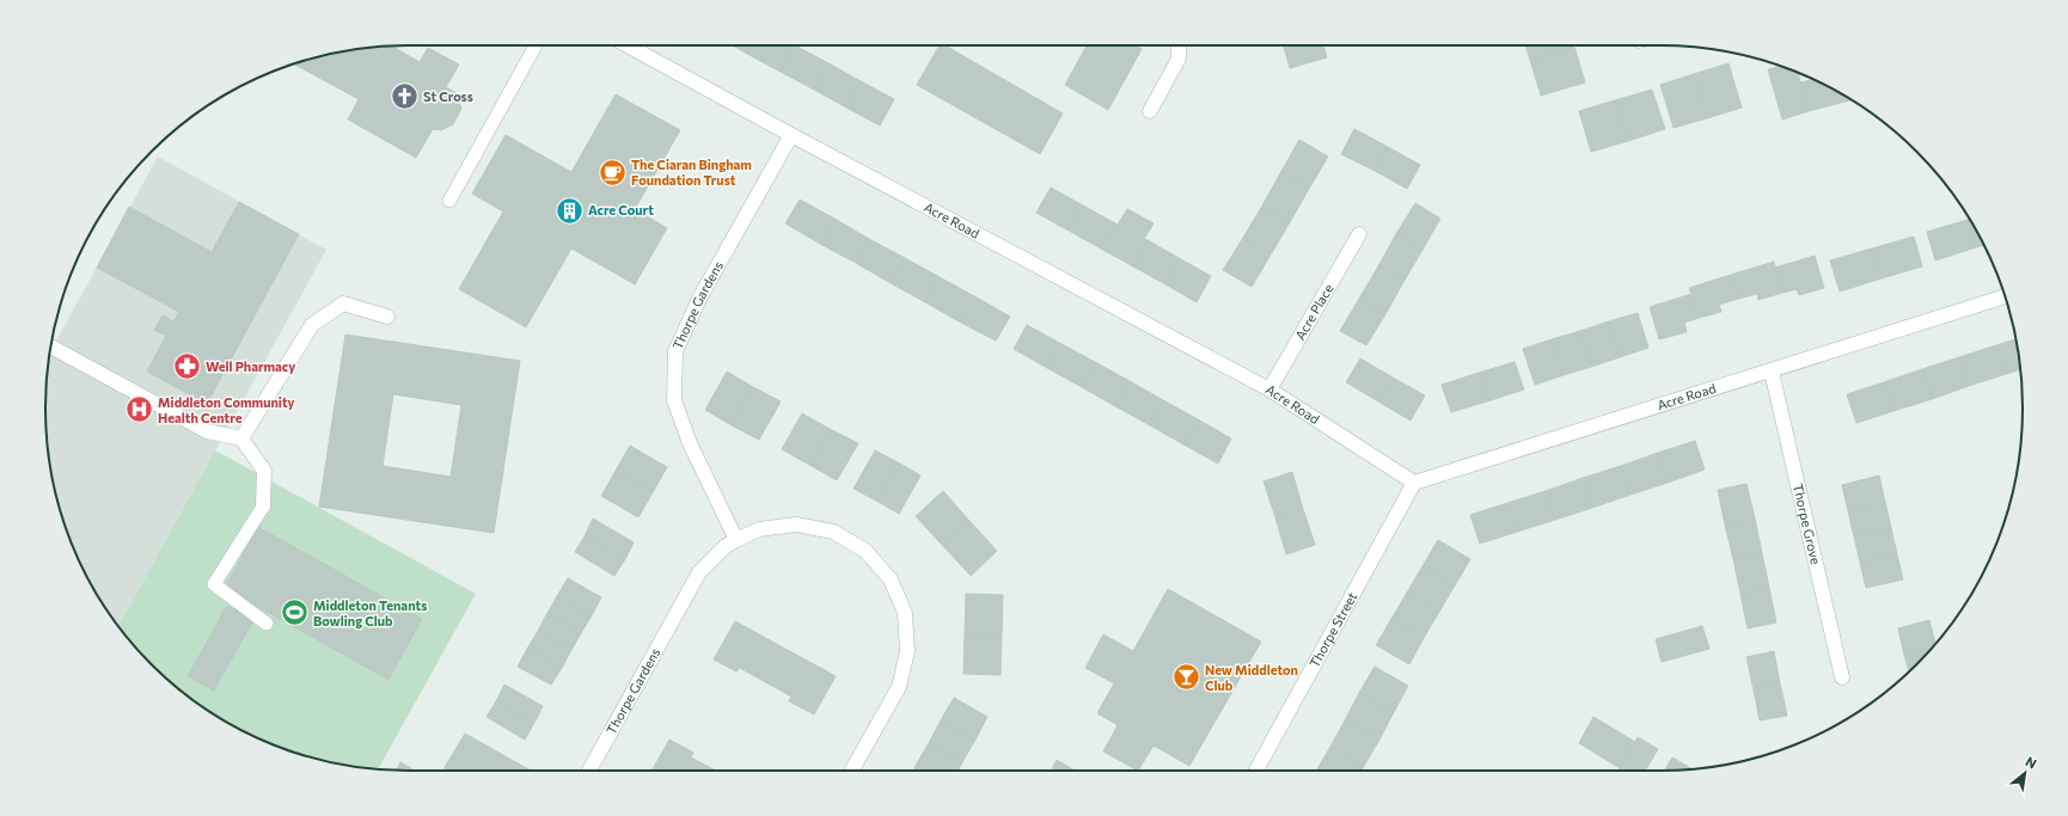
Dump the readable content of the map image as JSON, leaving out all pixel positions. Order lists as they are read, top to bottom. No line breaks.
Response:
{"streets":{"street":["Acre Road","Thorpe Gardens","Acre Place","Thorpe Grove","Thorpe Street"]},"crossings":[["Acre Road","Thorpe Gardens"],["Acre Road","Acre Place"],["Acre Road","Thorpe Grove"],["Acre Road","Thorpe Street"]],"places":{"church":["St Cross"],"cafe":["The Ciaran Bingham Foundation Trust"],"building":["Acre Court"],"pharmacy":["Well Pharmacy"],"hospital":["Middleton Community Health Centre"],"sports":["Middleton Tenants Bowling Club"],"bar":["New Middleton Club"]},"north":"top right"}
